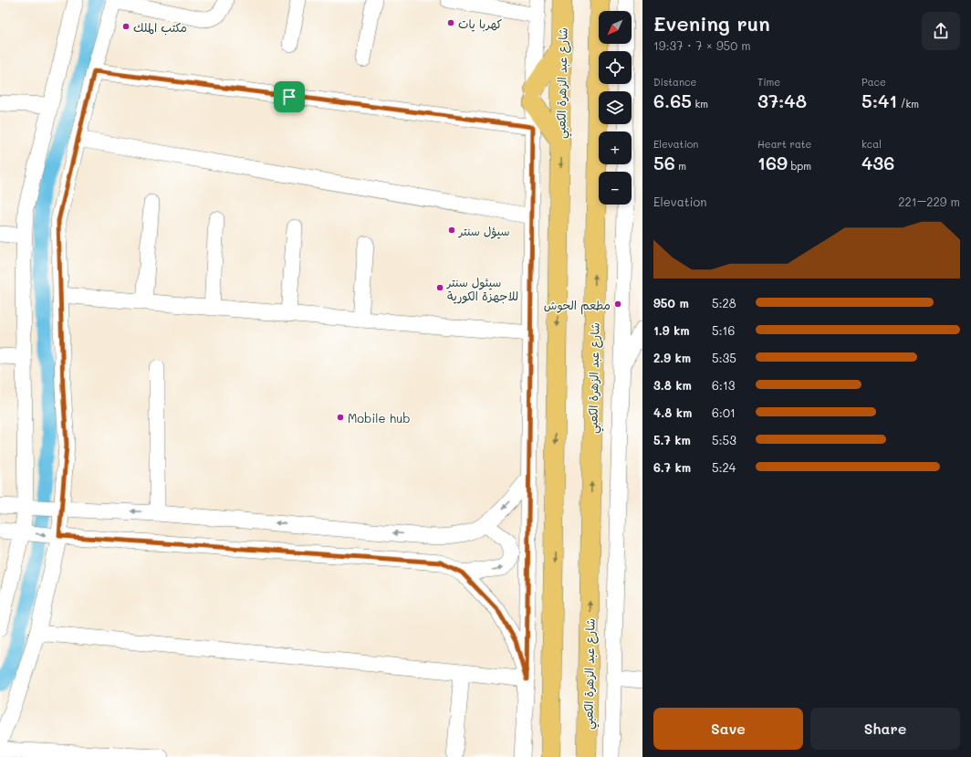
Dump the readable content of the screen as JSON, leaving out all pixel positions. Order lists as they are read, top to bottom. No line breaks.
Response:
{"streets":{"main road":["شارع عبد الزهرة الكعبي"]},"places":["كهربا يات","مكتب الملك","سيؤل سنتر","سيئول سنتر للاجهزة الكورية","مطعم الحوش","Mobile hub"],"north":"bottom left","page":{"heading":["Evening run","19:37 · 7 × 950 m"],"map_buttons":["+","−"],"stats":[["Distance","6.65 km"],["Time","37:48"],["Pace","5:41 /km"],["Elevation","56 m"],["Heart rate","169 bpm"],["kcal","436"]],"chart":["Elevation","221–229 m"],"list":[{"name":"950 m","note":"5:28"},{"name":"1.9 km","note":"5:16"},{"name":"2.9 km","note":"5:35"},{"name":"3.8 km","note":"6:13"},{"name":"4.8 km","note":"6:01"},{"name":"5.7 km","note":"5:53"},{"name":"6.7 km","note":"5:24"}],"buttons":["Save","Share"]}}
